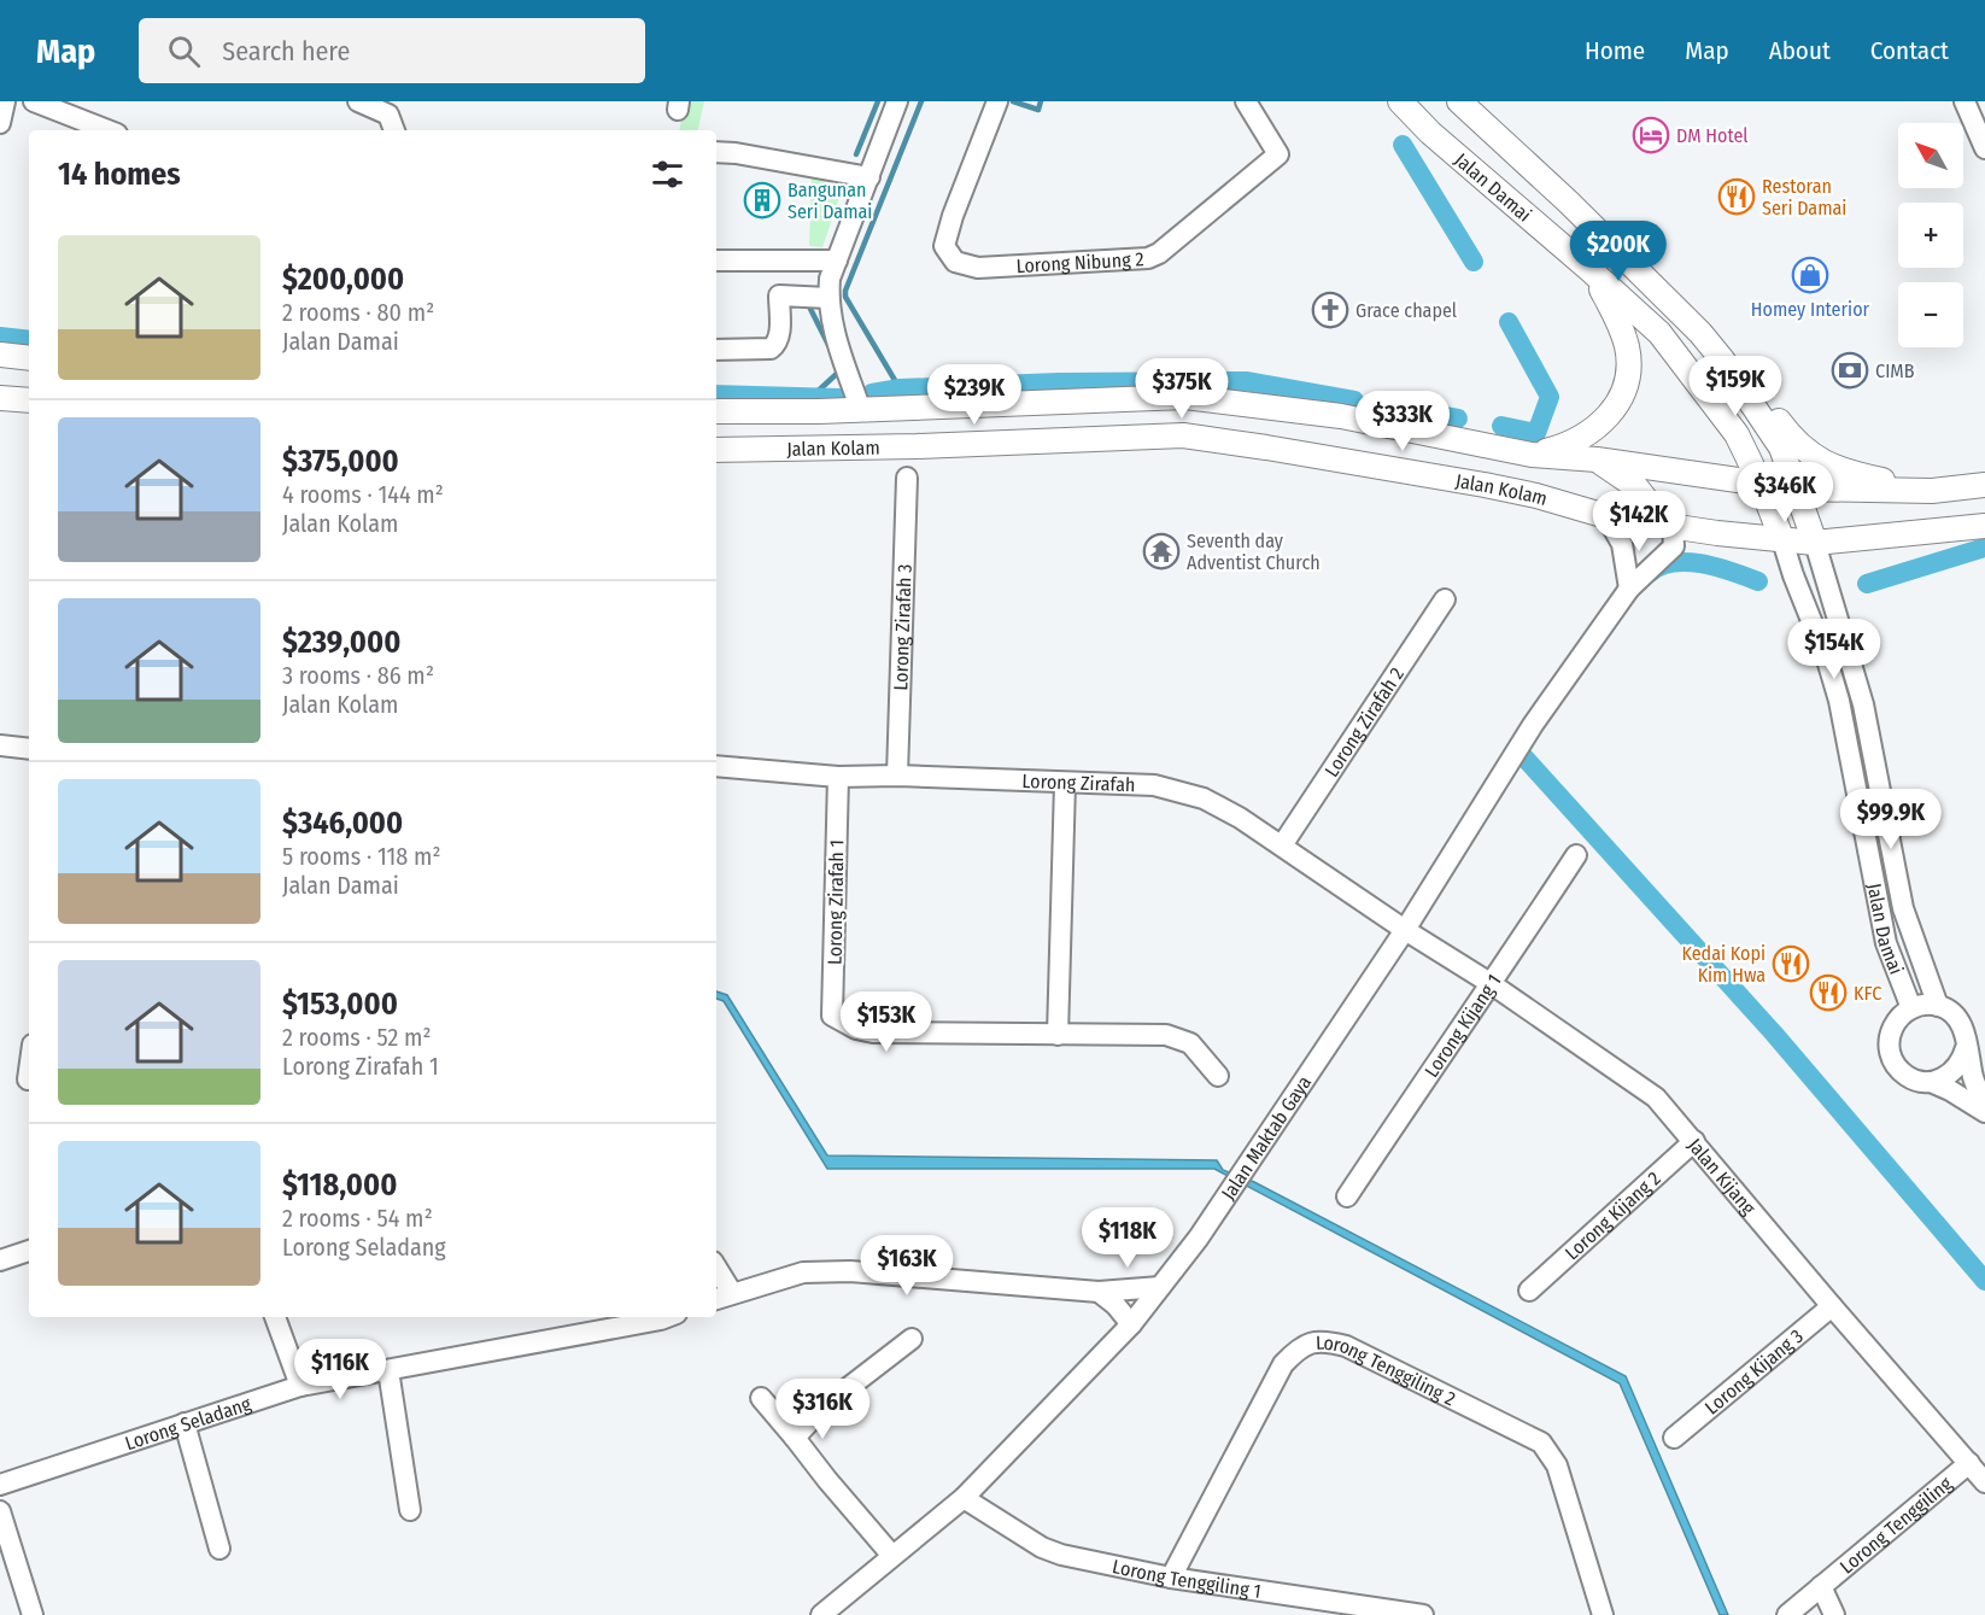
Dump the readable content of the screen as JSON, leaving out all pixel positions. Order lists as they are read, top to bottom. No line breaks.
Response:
{"streets":{"main road":["Jalan Damai","Jalan Kolam"],"street":["Lorong Nibung 2","Lorong Zirafah 3","Lorong Zirafah 2","Lorong Zirafah","Lorong Zirafah 1","Lorong Kijang 1","Jalan Maktab Gaya","Jalan Kijang","Lorong Kijang 2","Lorong Kijang 3","Lorong Tenggiling 2","Lorong Seladang","Lorong Tenggiling","Lorong Tenggiling 1"]},"crossings":[["Jalan Damai","Jalan Kolam"],["Jalan Kolam","Jalan Maktab Gaya"],["Lorong Zirafah 3","Lorong Zirafah"],["Lorong Zirafah 2","Lorong Zirafah"],["Lorong Zirafah","Lorong Zirafah 1"],["Lorong Zirafah","Jalan Maktab Gaya"],["Lorong Zirafah","Jalan Kijang"],["Lorong Kijang 1","Jalan Kijang"],["Jalan Maktab Gaya","Jalan Kijang"],["Jalan Maktab Gaya","Lorong Tenggiling 1"],["Jalan Kijang","Lorong Kijang 2"],["Jalan Kijang","Lorong Kijang 3"],["Jalan Kijang","Lorong Tenggiling"],["Lorong Tenggiling 2","Lorong Tenggiling 1"]],"places":{"hotel":["DM Hotel"],"restaurant":["Restoran Seri Damai","Kedai Kopi Kim Hwa","KFC"],"building":["Bangunan Seri Damai"],"shop":["Homey Interior"],"church":["Grace chapel"],"bank":["CIMB"],"temple":["Seventh day Adventist Church"]},"north":"top left","page":{"header":"Map","search":"Search here","nav":["Home","Map","About","Contact"],"map_buttons":["+","−"],"heading":"14 homes","list":[{"name":"$200,000","note":"2 rooms · 80 m² · Jalan Damai"},{"name":"$375,000","note":"4 rooms · 144 m² · Jalan Kolam"},{"name":"$239,000","note":"3 rooms · 86 m² · Jalan Kolam"},{"name":"$346,000","note":"5 rooms · 118 m² · Jalan Damai"},{"name":"$153,000","note":"2 rooms · 52 m² · Lorong Zirafah 1"},{"name":"$118,000","note":"2 rooms · 54 m² · Lorong Seladang"}],"price":["$200K","$159K","$375K","$239K","$333K","$346K","$142K","$154K","$99.9K","$153K","$118K","$163K","$116K","$316K"]}}
